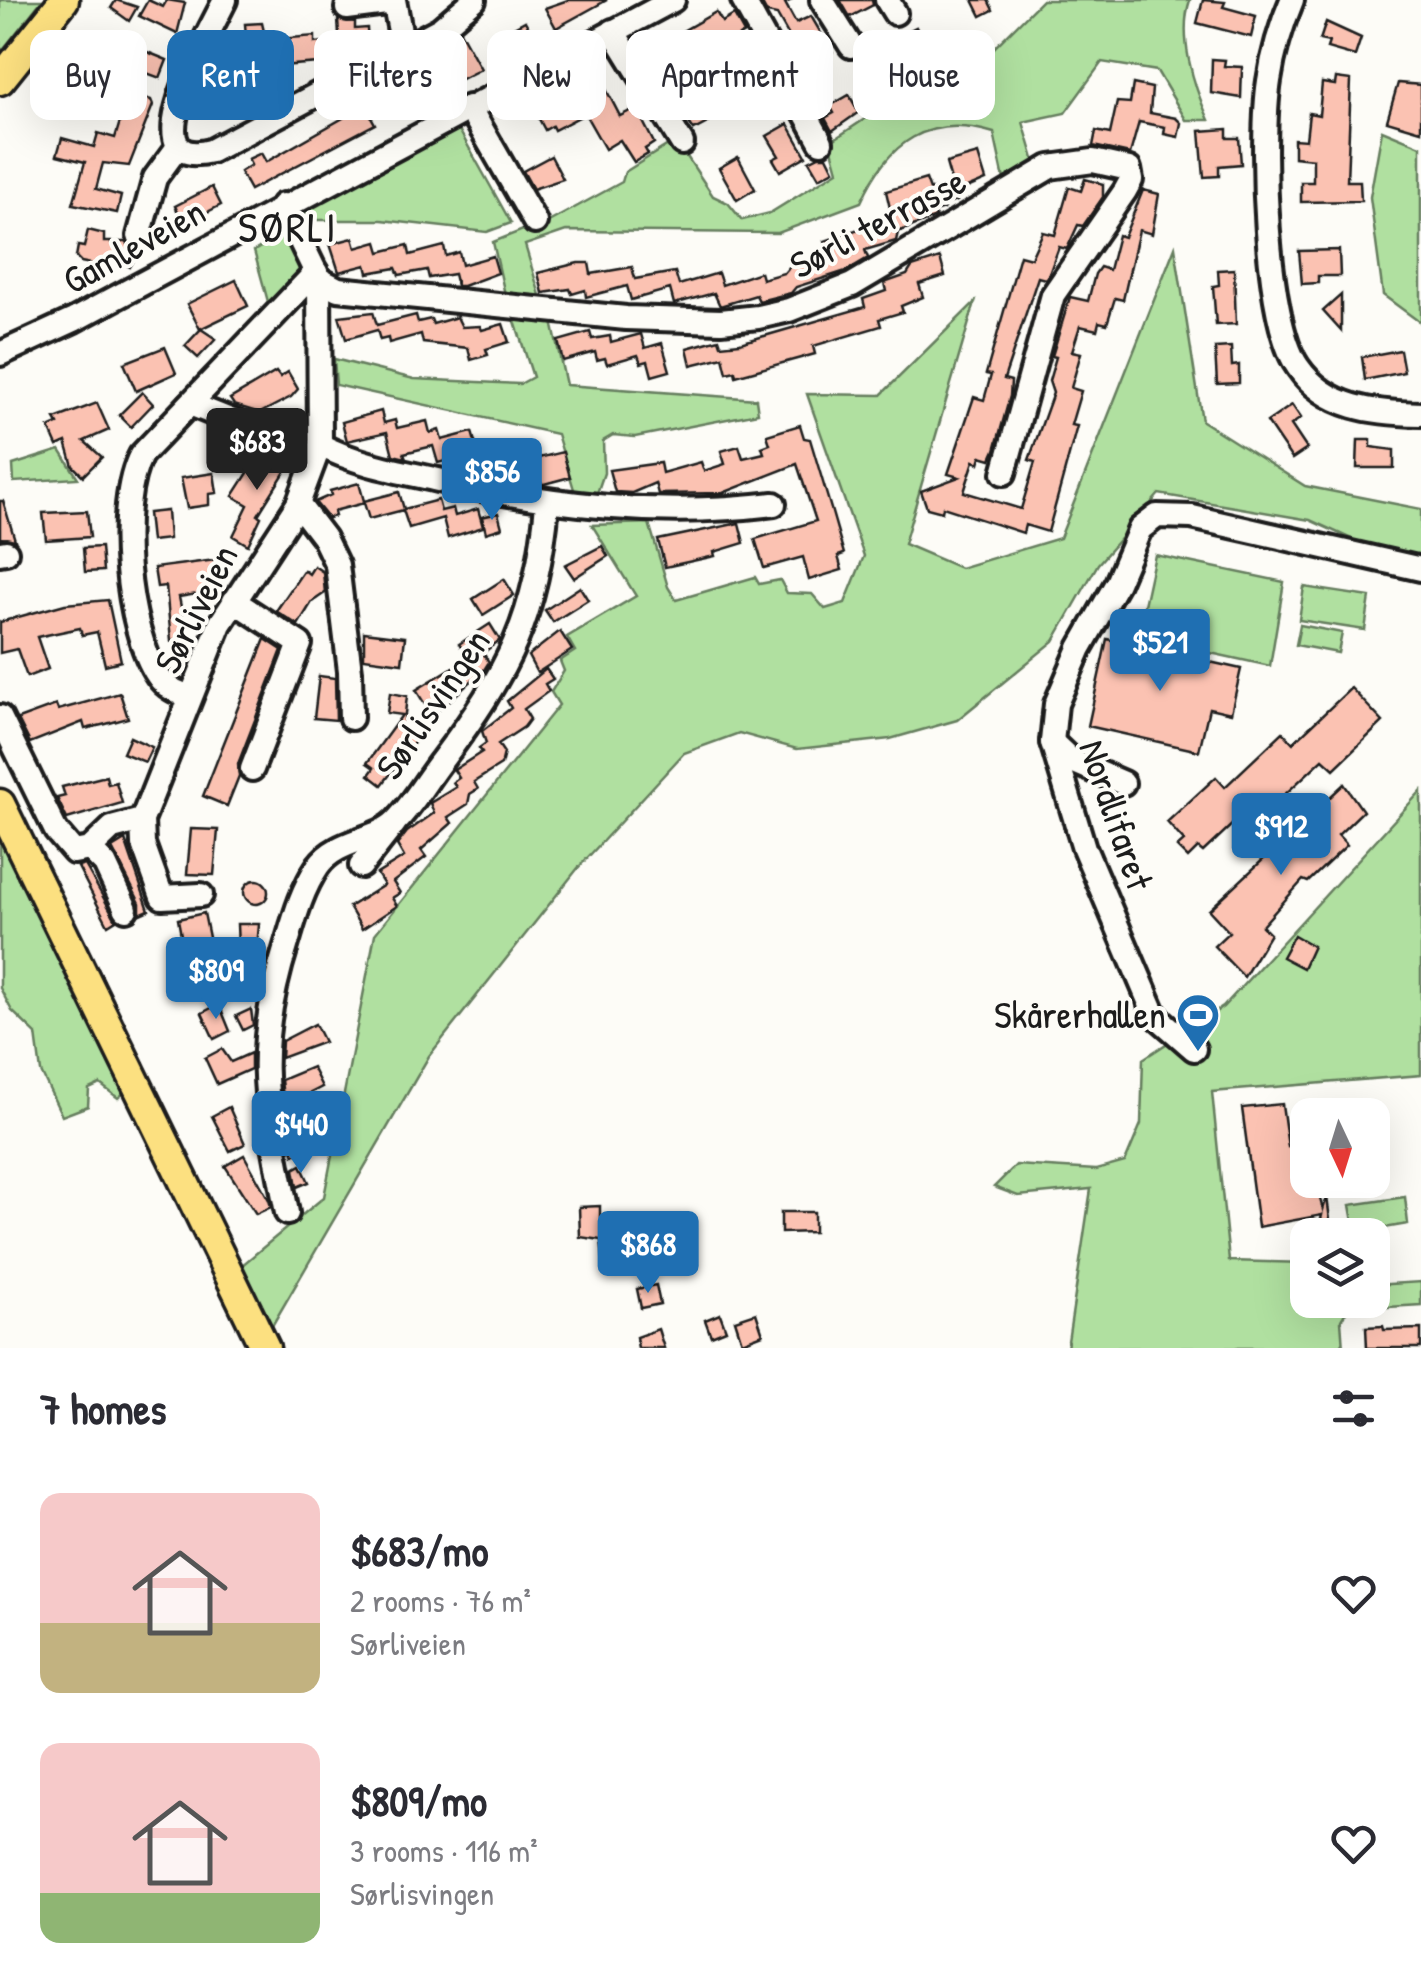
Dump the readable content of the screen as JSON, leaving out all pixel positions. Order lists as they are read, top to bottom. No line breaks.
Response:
{"streets":{"street":["Sørli terrasse","Gamleveien","Sørliveien","Sørlisvingen","Nordlifaret"]},"crossings":[["Sørli terrasse","Sørliveien"],["Gamleveien","Sørliveien"]],"districts":["SØRLI"],"places":{"sports":["Skårerhallen"]},"north":"bottom","page":{"chip":["Buy","Rent","Filters","New","Apartment","House"],"price":["$683","$856","$521","$912","$809","$440","$868"],"heading":"7 homes","list":[{"name":"$683/mo","note":"2 rooms · 76 m² · Sørliveien"},{"name":"$809/mo","note":"3 rooms · 116 m² · Sørlisvingen"}]}}
